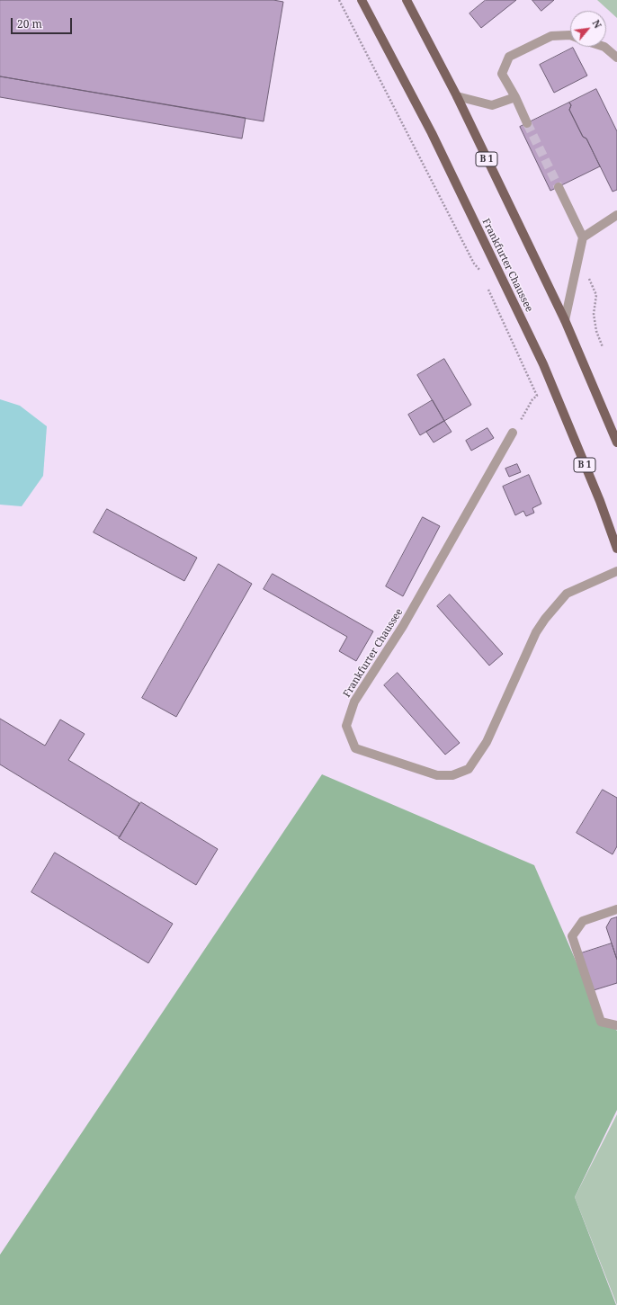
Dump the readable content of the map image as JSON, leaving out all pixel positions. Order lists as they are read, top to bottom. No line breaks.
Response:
{"streets":{"main road":["B 1","Frankfurter Chaussee"]},"scale_bar":"20 m","north":"top right"}
